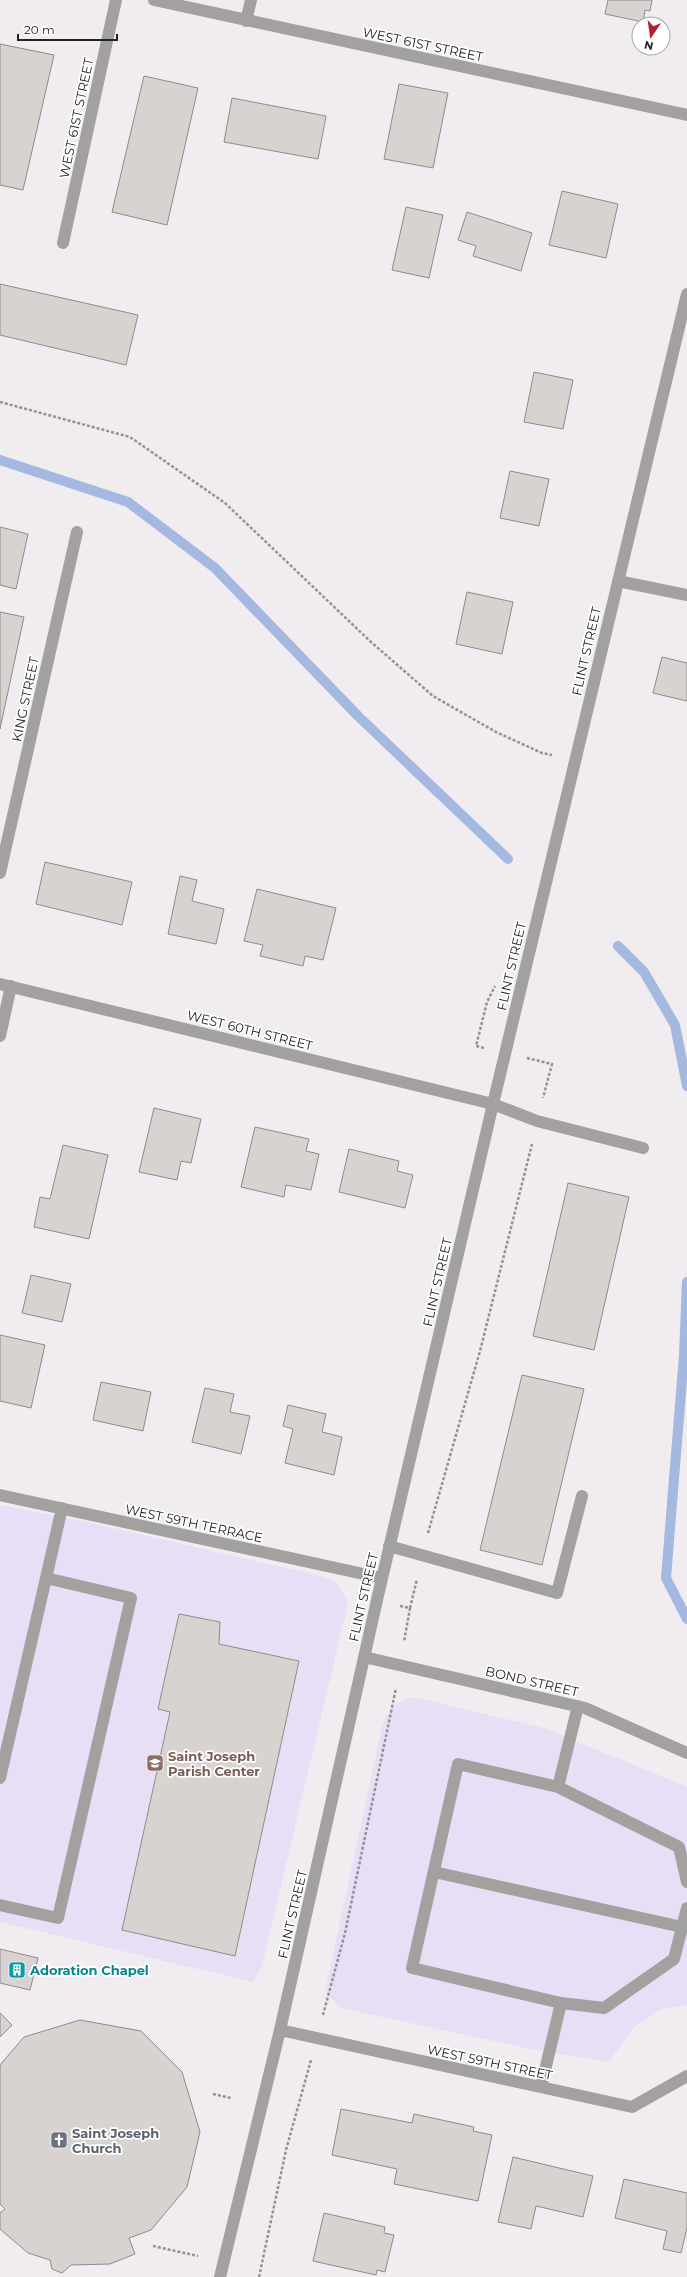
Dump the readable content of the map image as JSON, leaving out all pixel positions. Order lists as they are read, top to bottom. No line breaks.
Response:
{"streets":{"street":["WEST 61ST STREET","FLINT STREET","KING STREET","WEST 60TH STREET","WEST 59TH TERRACE","BOND STREET","WEST 59TH STREET"]},"crossings":[["FLINT STREET","WEST 60TH STREET"],["FLINT STREET","WEST 59TH TERRACE"],["FLINT STREET","BOND STREET"],["FLINT STREET","WEST 59TH STREET"]],"places":{"school or university":["Saint Joseph Parish Center"],"building":["Adoration Chapel"],"church":["Saint Joseph Church"]},"scale_bar":"20 m","north":"bottom"}
